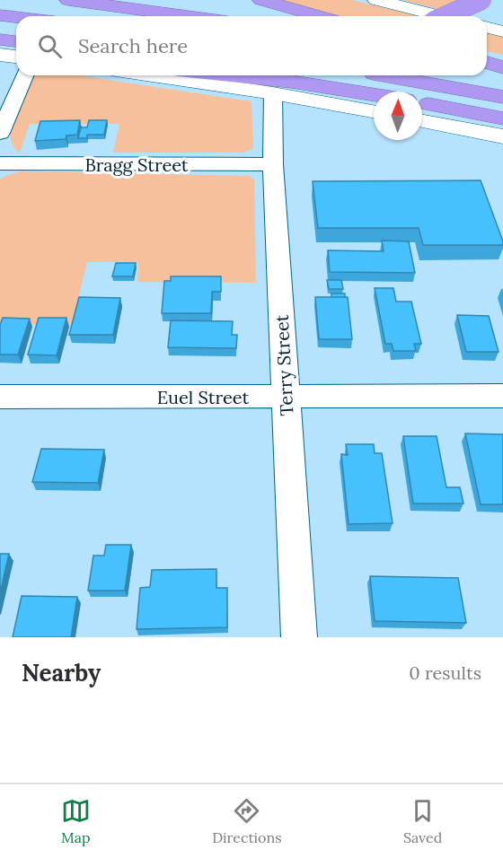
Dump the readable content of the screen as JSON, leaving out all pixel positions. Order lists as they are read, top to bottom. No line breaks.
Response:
{"streets":{"street":["Bragg Street","Terry Street","Euel Street"]},"crossings":[["Bragg Street","Terry Street"],["Terry Street","Euel Street"]],"north":"top","page":{"search":"Search here","heading":["Nearby","0 results"],"nav":["Map","Directions","Saved"]}}
